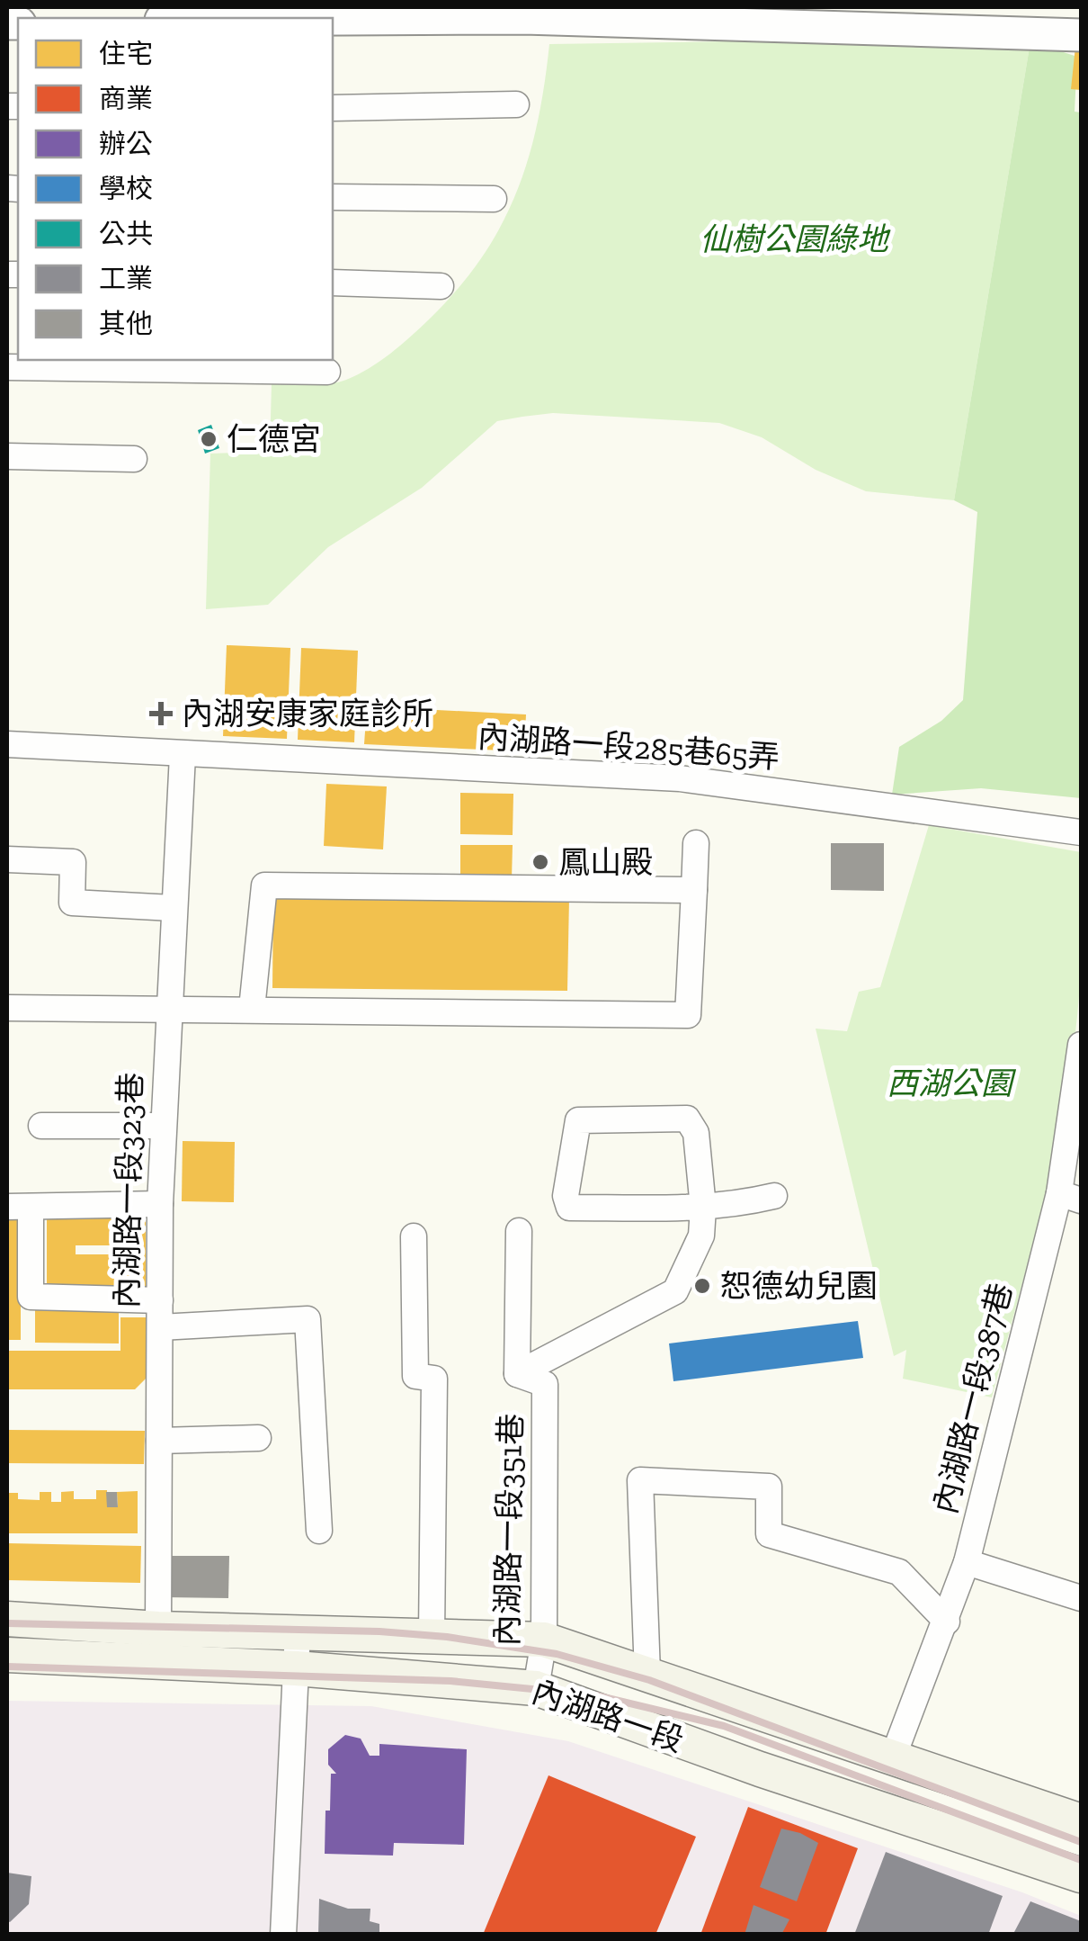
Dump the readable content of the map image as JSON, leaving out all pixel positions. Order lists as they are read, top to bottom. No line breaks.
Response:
{"streets":{"main road":["內湖路一段"],"street":["內湖路一段285巷65弄","內湖路一段323巷","內湖路一段387巷","內湖路一段351巷"]},"crossings":[["內湖路一段285巷65弄","內湖路一段323巷"],["內湖路一段323巷","內湖路一段"],["內湖路一段387巷","內湖路一段"],["內湖路一段351巷","內湖路一段"]],"parks":["仙樹公園綠地","西湖公園"],"places":{"other":["仁德宮","鳳山殿","恕德幼兒園"],"health":["內湖安康家庭診所"]},"legend":["住宅","商業","辦公","學校","公共","工業","其他"]}
